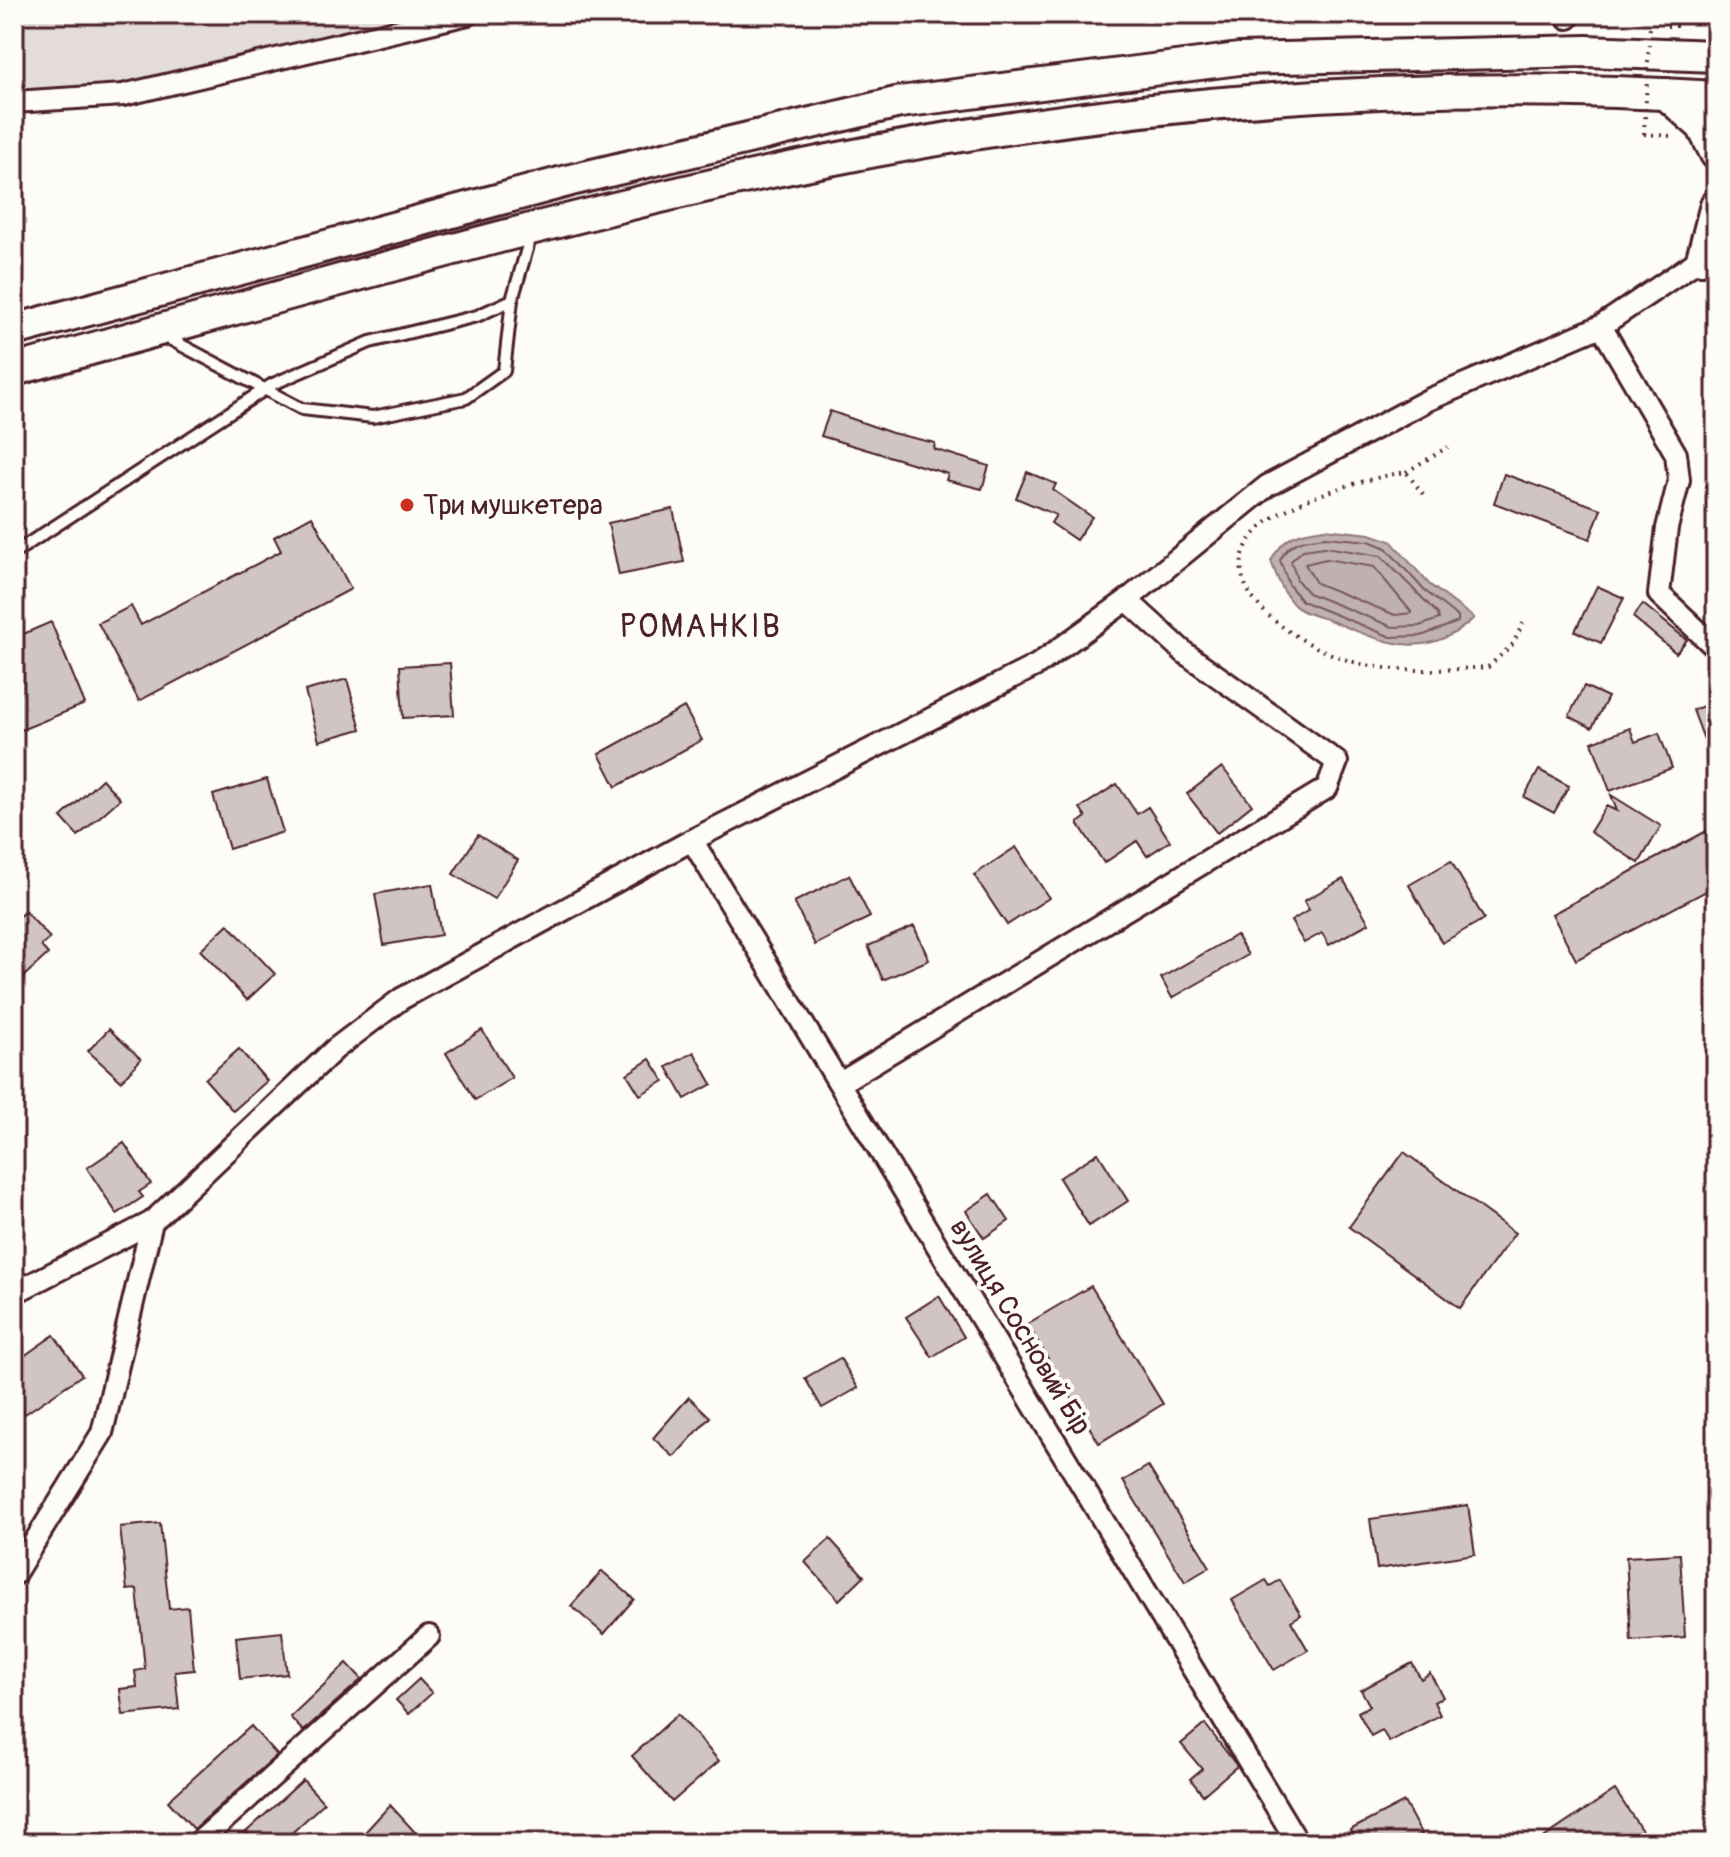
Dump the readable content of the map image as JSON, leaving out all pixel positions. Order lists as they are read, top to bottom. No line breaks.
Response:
{"streets":{"street":["вулиця Сосновий Бір"]},"districts":["РОМАНКІВ"],"places":["Три мушкетера"]}
